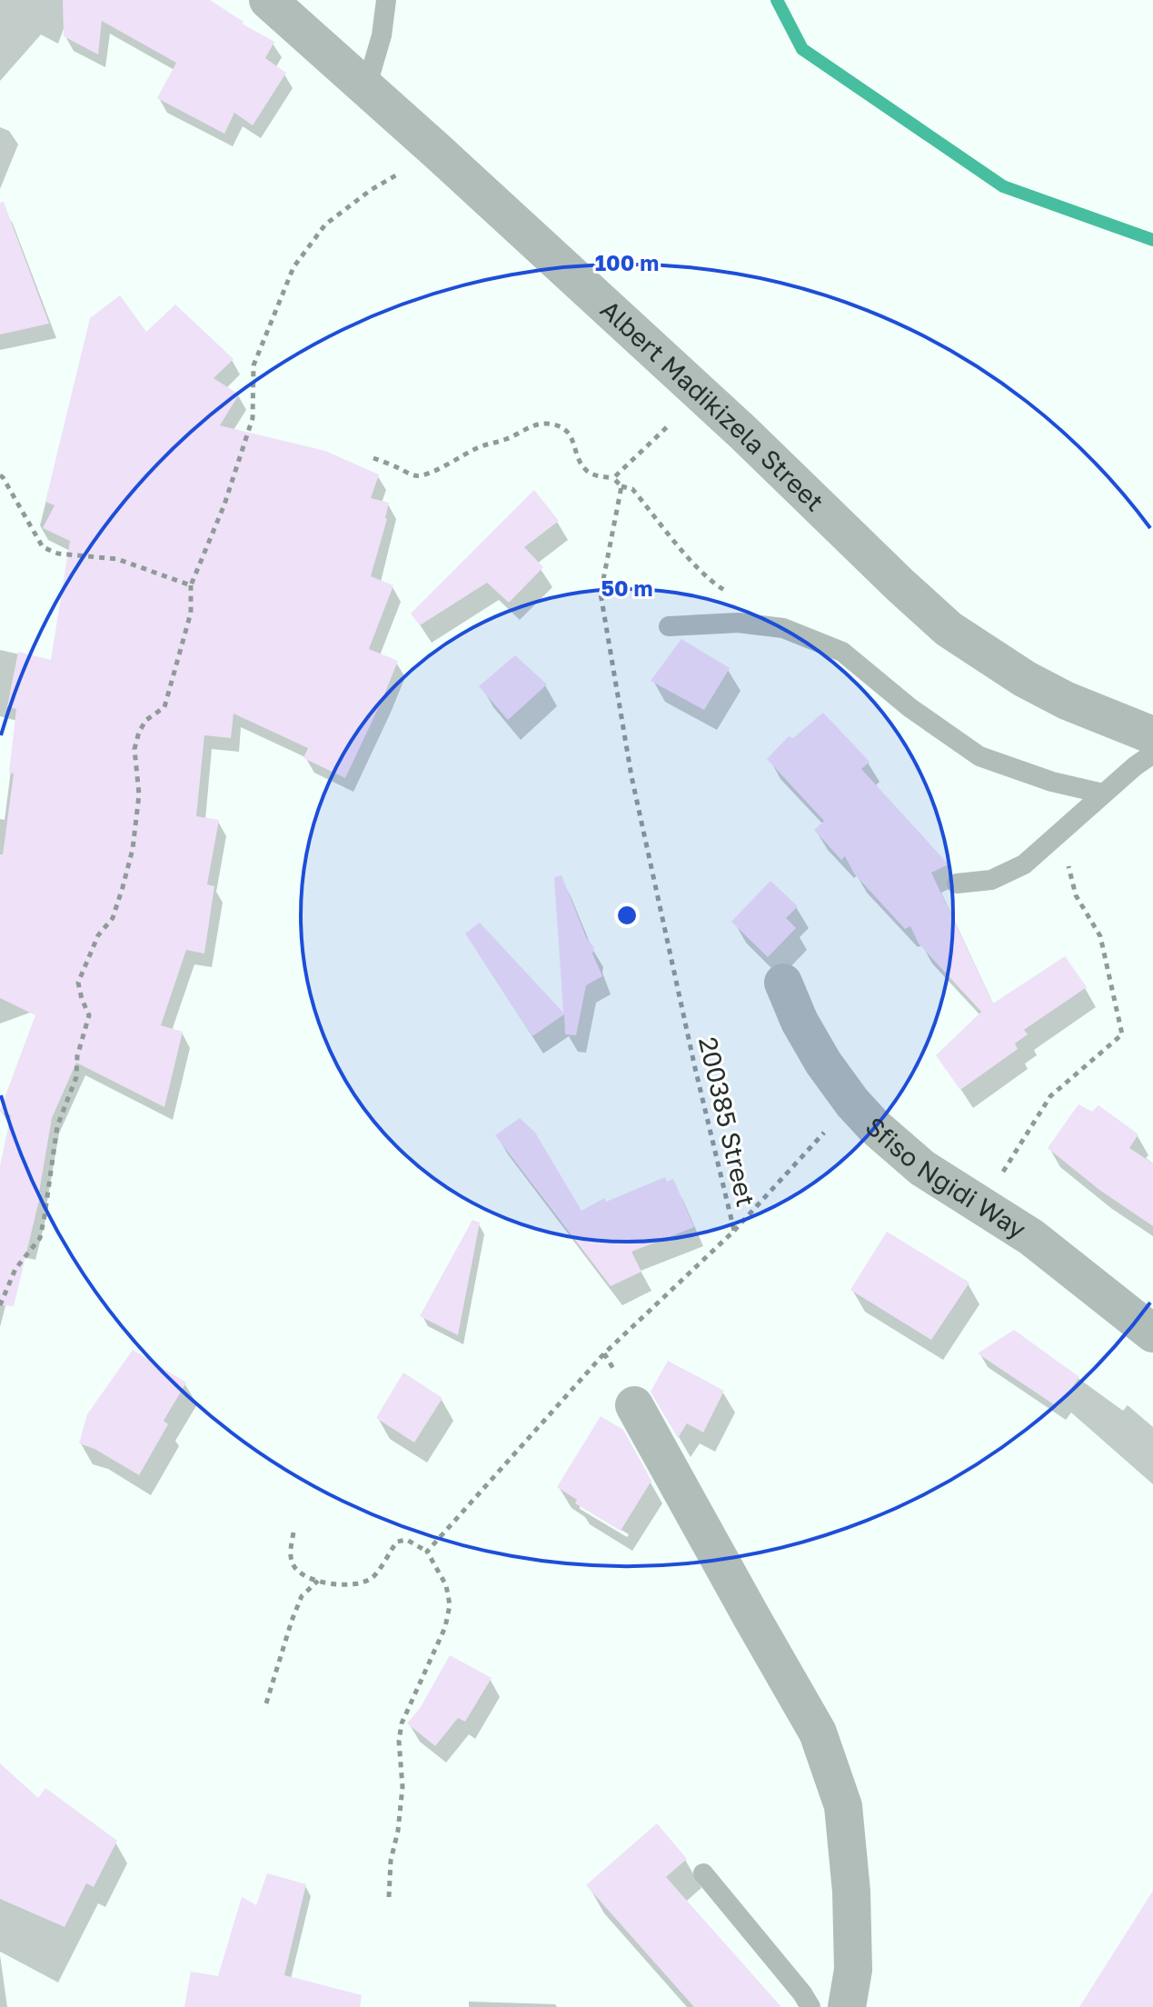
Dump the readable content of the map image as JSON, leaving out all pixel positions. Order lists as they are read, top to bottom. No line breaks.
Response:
{"streets":{"street":["Albert Madikizela Street","Sfiso Ngidi Way"],"path":["200385 Street"]},"rings":["100 m","50 m"]}
